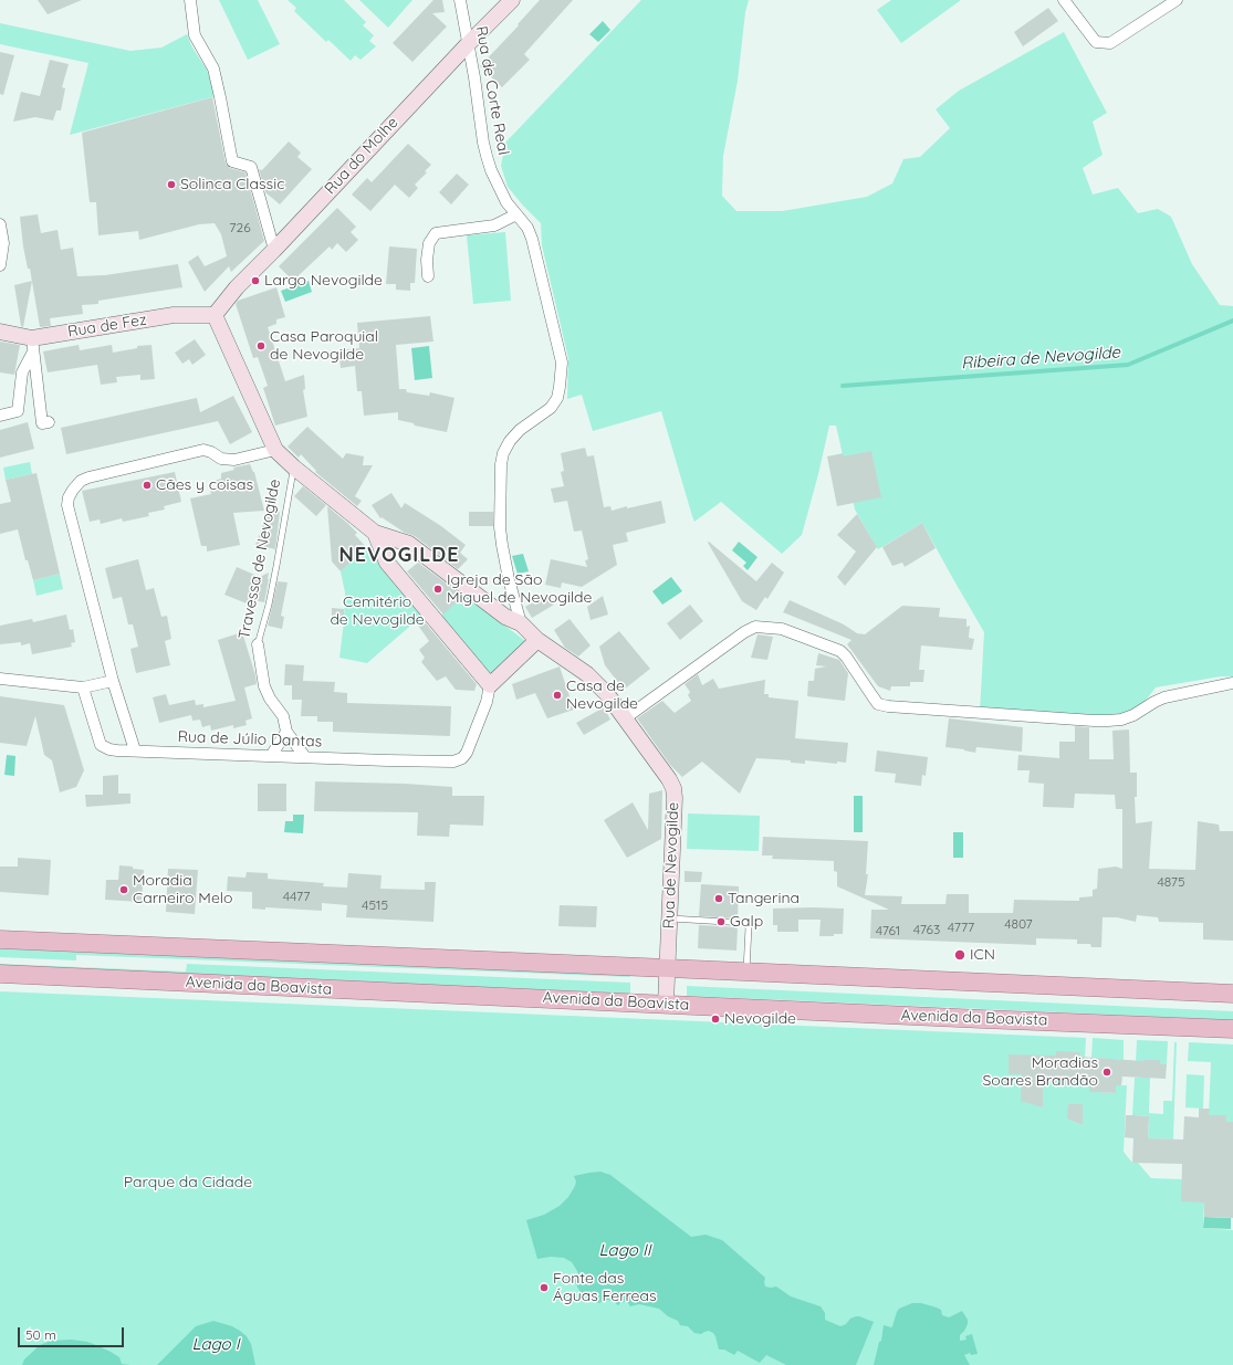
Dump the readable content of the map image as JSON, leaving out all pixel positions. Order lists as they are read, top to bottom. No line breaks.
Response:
{"streets":{"main road":["Avenida da Boavista"],"street":["Rua de Corte Real","Rua do Molhe","Rua de Fez","Travessa de Nevogilde","Rua de Júlio Dantas","Rua de Nevogilde"]},"crossings":[["Rua de Corte Real","Rua do Molhe"],["Rua de Corte Real","Rua de Nevogilde"],["Rua do Molhe","Rua de Fez"],["Travessa de Nevogilde","Rua de Júlio Dantas"],["Rua de Nevogilde","Avenida da Boavista"]],"districts":["NEVOGILDE"],"water":["Ribeira de Nevogilde","Lago II","Lago I"],"parks":["Cemitério de Nevogilde","Parque da Cidade"],"places":["Solinca Classic","Largo Nevogilde","Casa Paroquial de Nevogilde","Cães y coisas","Igreja de São Miguel de Nevogilde","Casa de Nevogilde","Moradia Carneiro Melo","Tangerina","Galp","ICN","Nevogilde","Moradias Soares Brandão","Fonte das Águas Ferreas"],"house_numbers":["726","4875","4477","4515","4807","4777","4763","4761"],"scale_bar":"50 m"}
